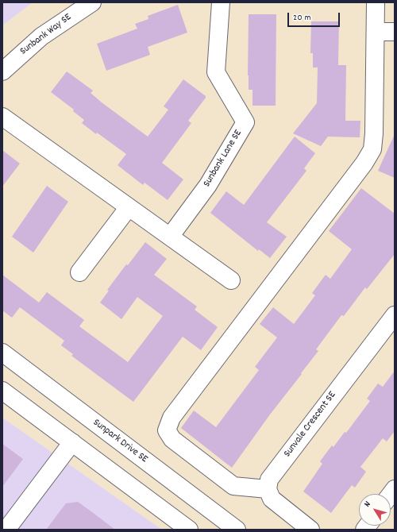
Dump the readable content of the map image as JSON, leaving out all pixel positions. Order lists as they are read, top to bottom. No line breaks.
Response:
{"streets":{"street":["Sunbank Way SE","Sunbank Lane SE","Sunvale Crescent SE","Sunpark Drive SE"]},"scale_bar":"20 m","north":"top left"}
